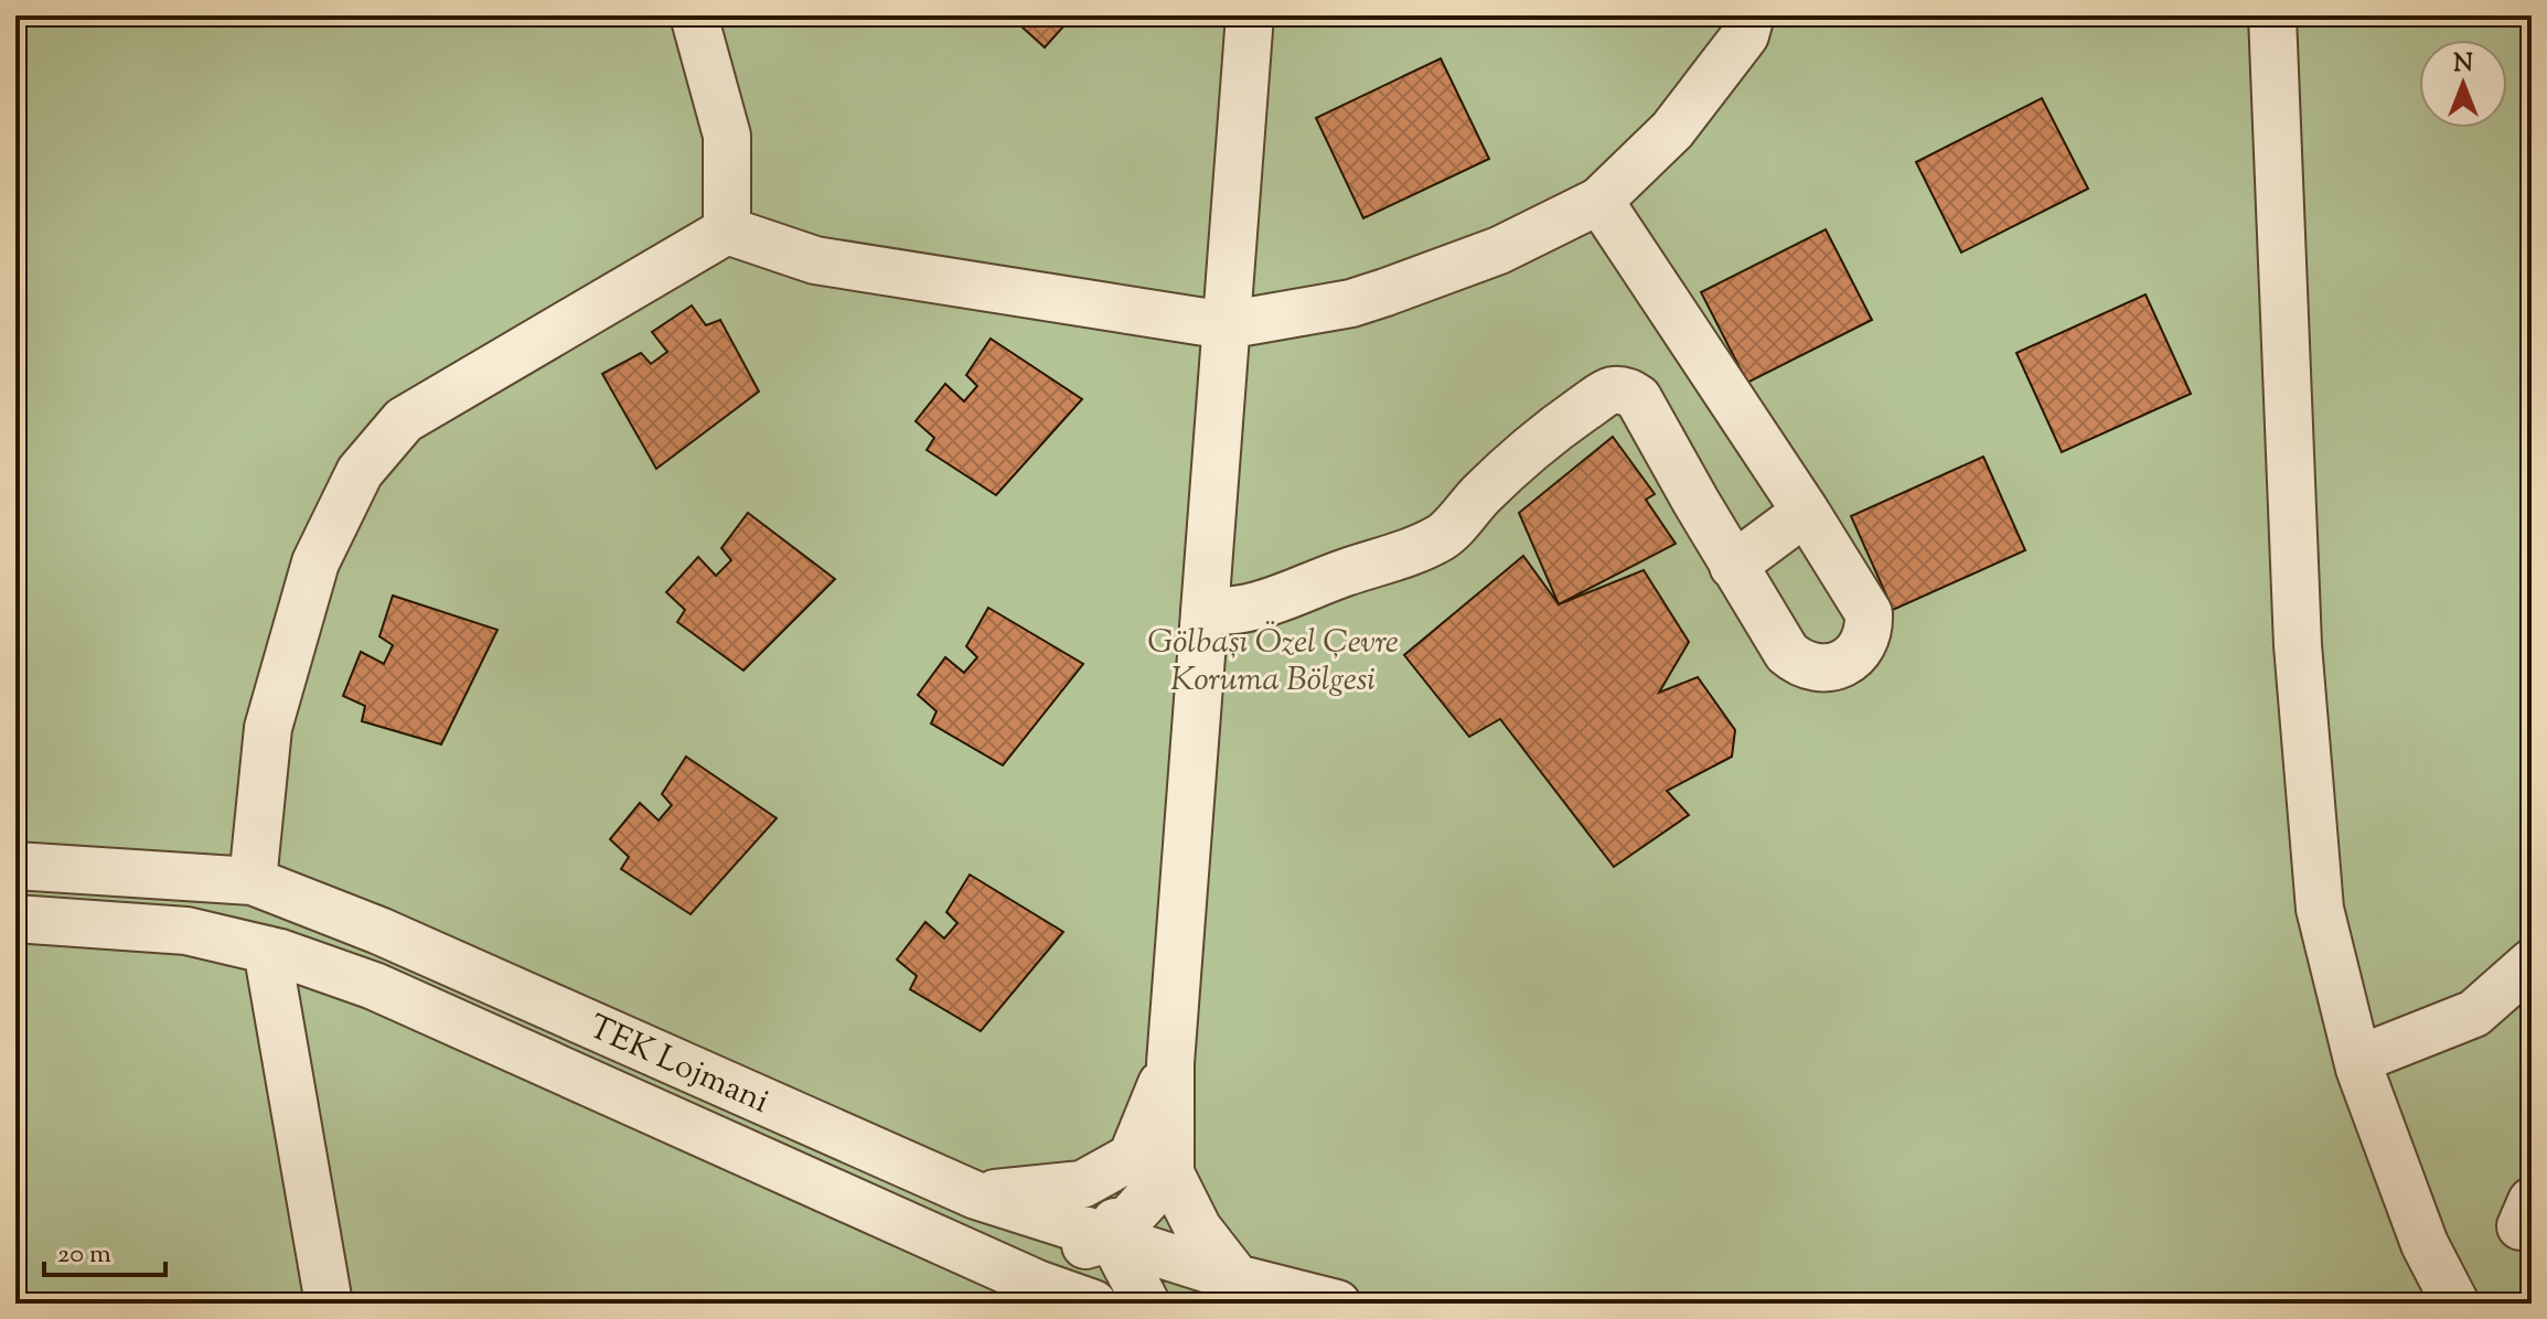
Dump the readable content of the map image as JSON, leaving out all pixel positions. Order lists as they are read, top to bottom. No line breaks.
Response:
{"streets":{"street":["TEK Lojmani"]},"parks":["Gölbaşı Özel Çevre Koruma Bölgesi"],"scale_bar":"20 m","north":"top"}
